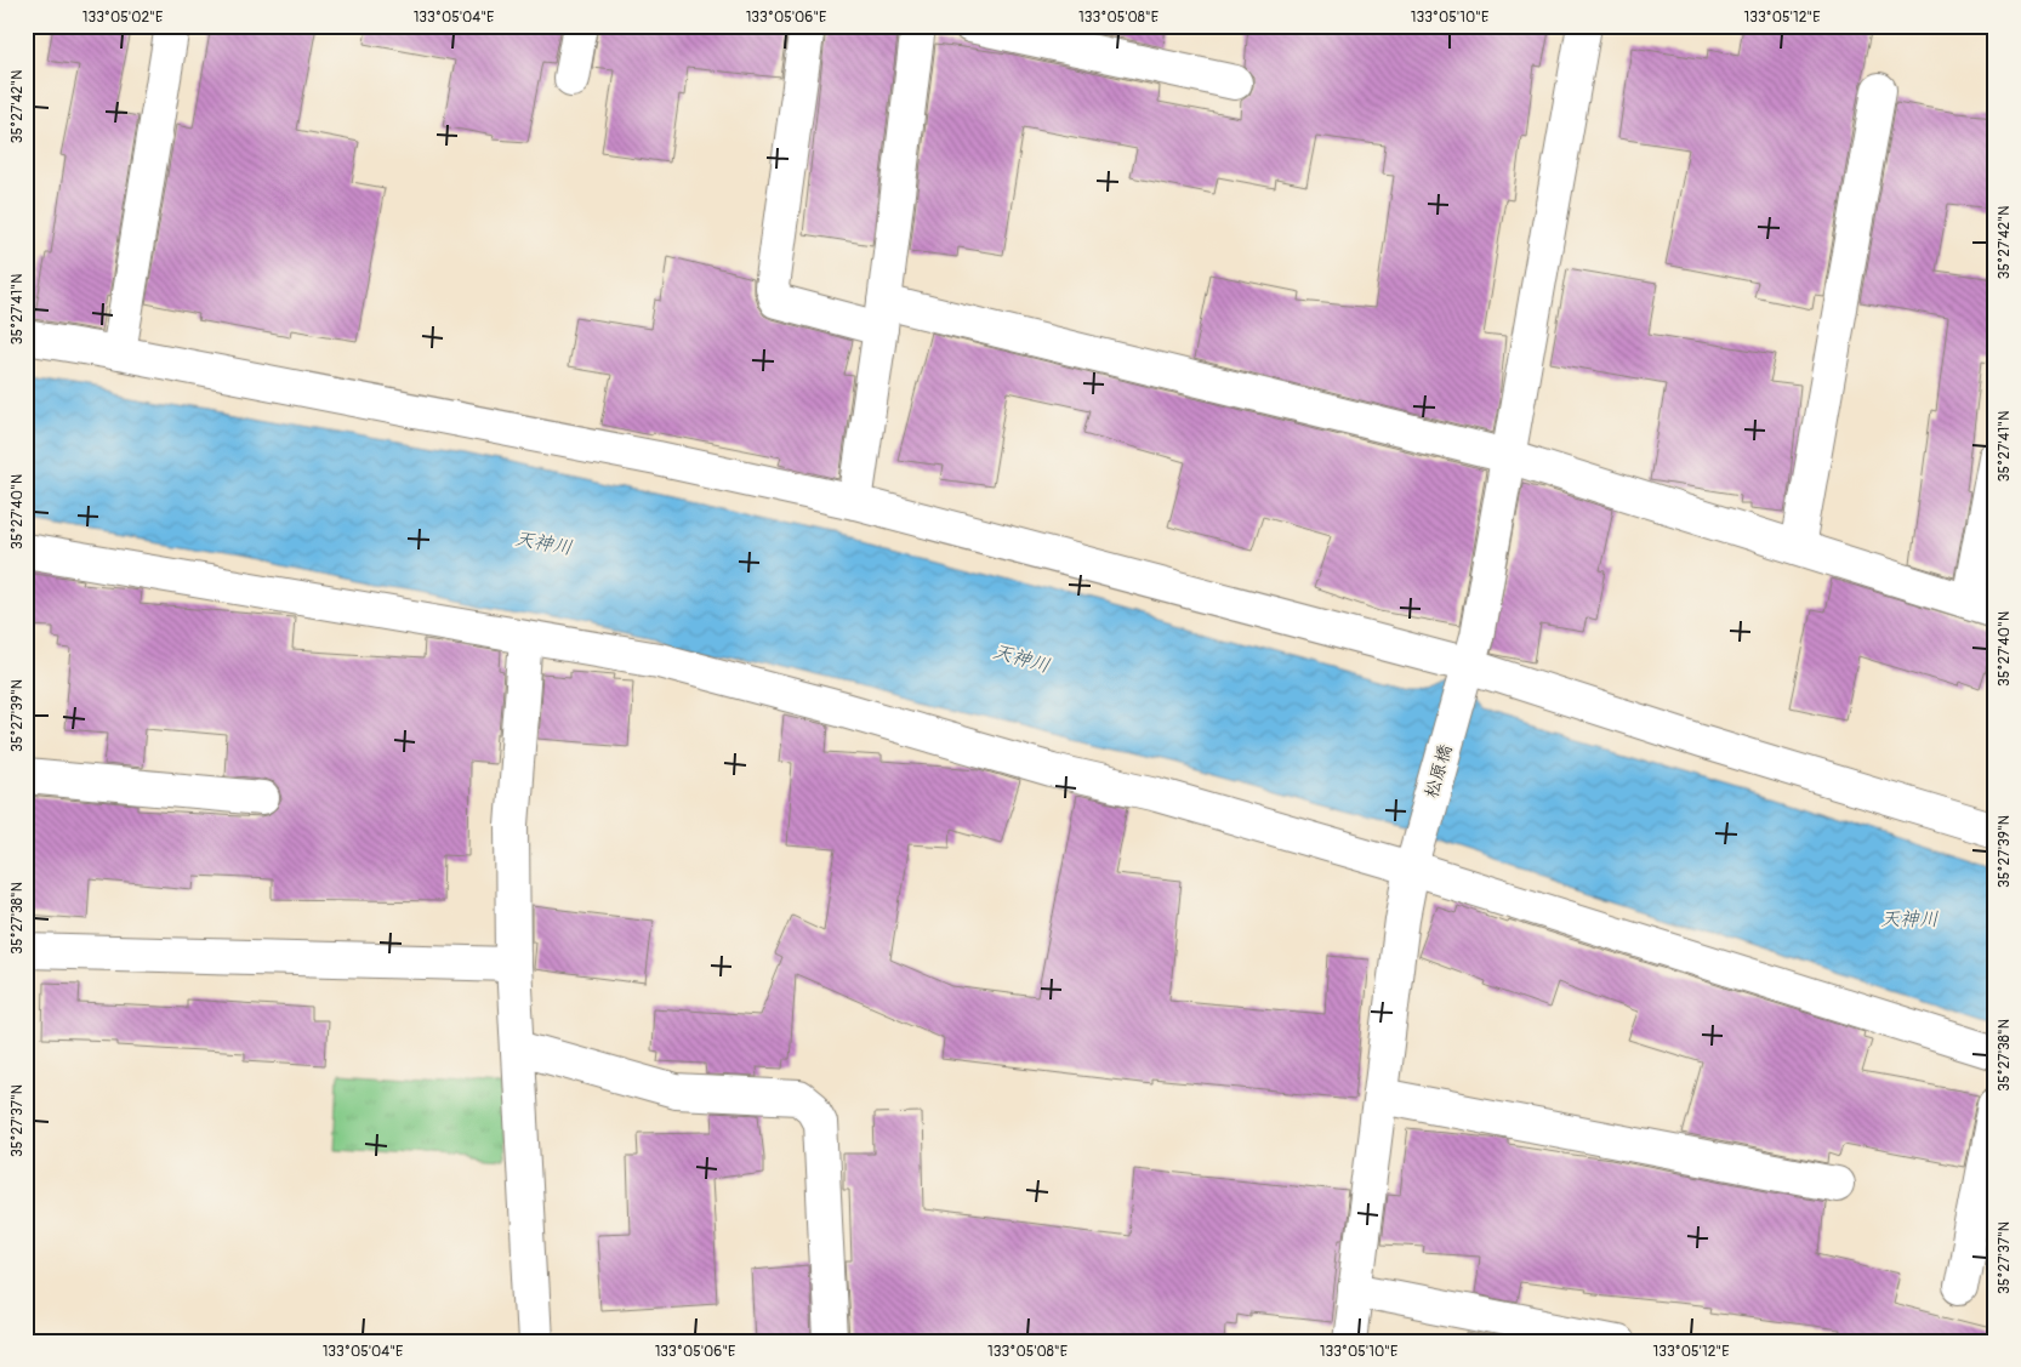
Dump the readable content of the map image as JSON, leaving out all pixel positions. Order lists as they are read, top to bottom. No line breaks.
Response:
{"streets":{"street":["松原橋"]},"water":["天神川"],"coordinates":["133°05'02\"E","133°05'04\"E","133°05'06\"E","133°05'08\"E","133°05'10\"E","133°05'12\"E","35°27'42\"N","35°27'41\"N","35°27'40\"N","35°27'39\"N","35°27'38\"N","35°27'37\"N"]}
